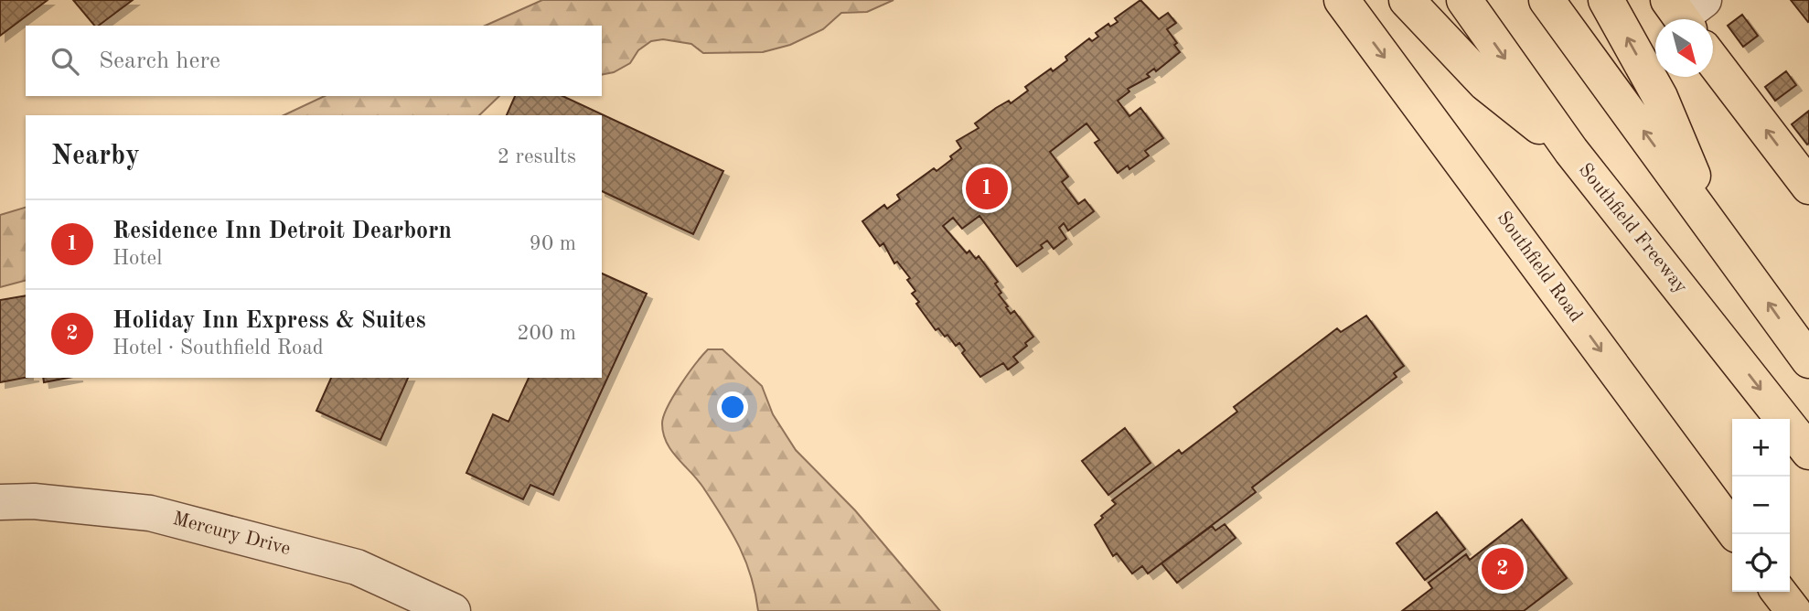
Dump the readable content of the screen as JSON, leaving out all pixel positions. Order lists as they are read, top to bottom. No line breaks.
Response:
{"streets":{"main road":["Southfield Freeway","Southfield Road"],"street":["Mercury Drive"]},"north":"bottom right","page":{"search":"Search here","heading":["Nearby","2 results"],"pins":["1","2"],"list":[{"mark":"1","name":"Residence Inn Detroit Dearborn","note":"Hotel","value":"90 m"},{"mark":"2","name":"Holiday Inn Express & Suites","note":"Hotel · Southfield Road","value":"200 m"}],"map_buttons":["+","−"]}}
